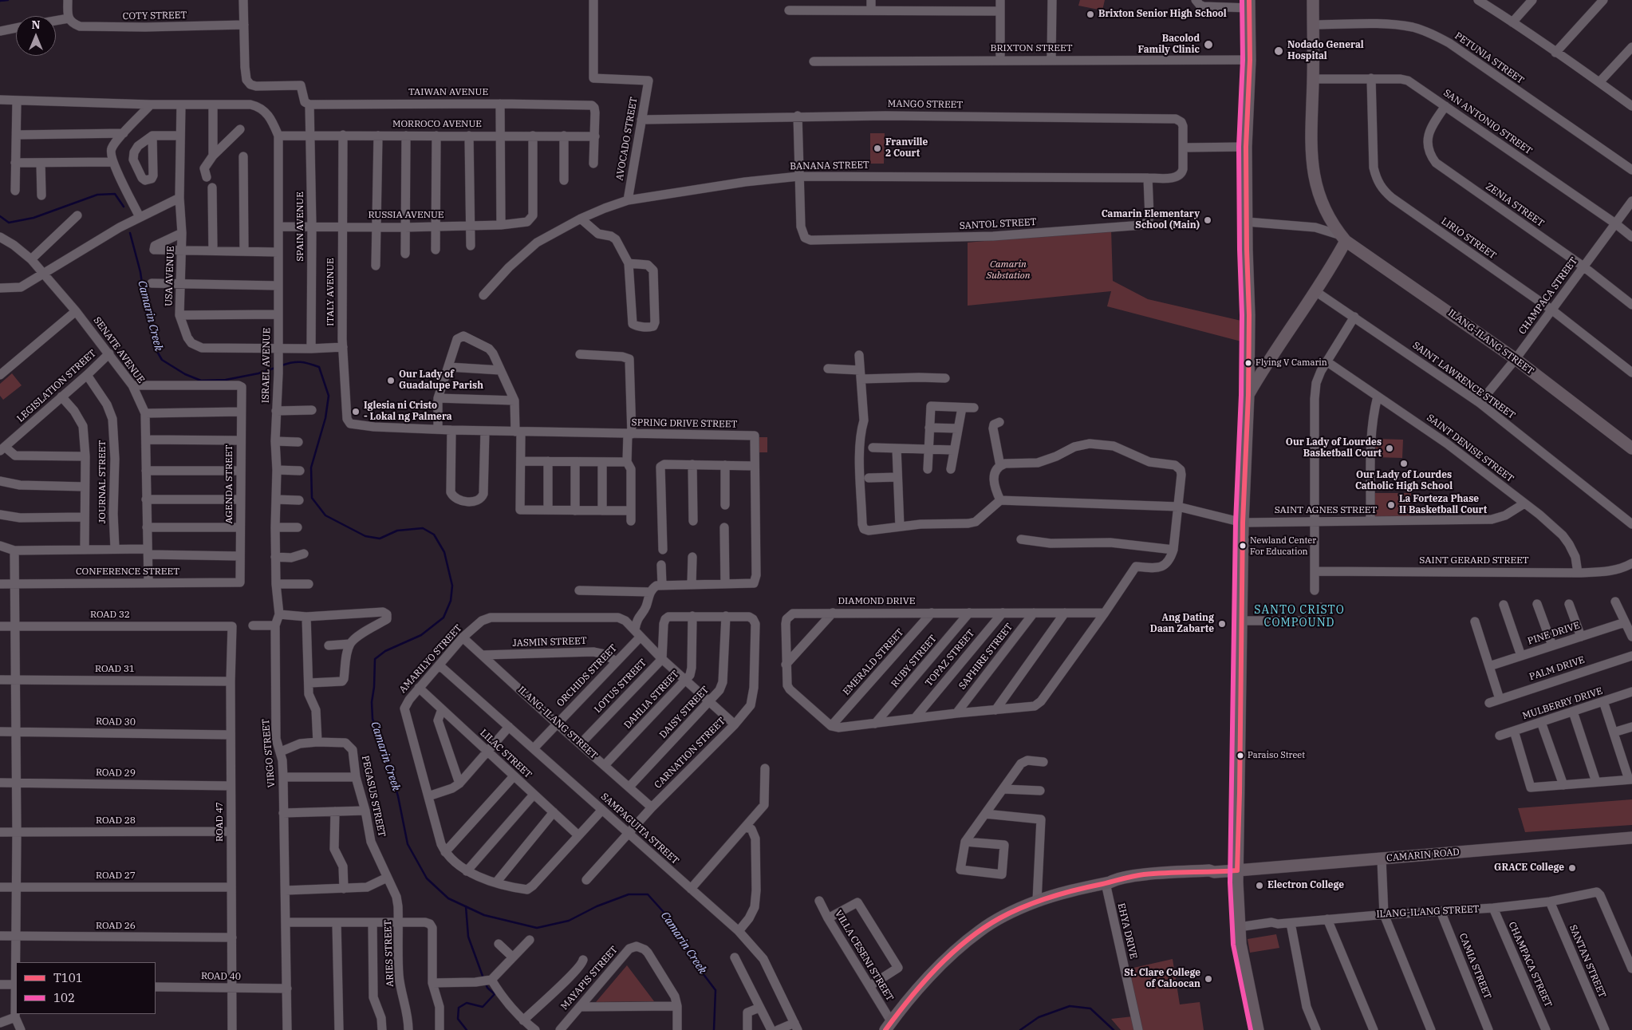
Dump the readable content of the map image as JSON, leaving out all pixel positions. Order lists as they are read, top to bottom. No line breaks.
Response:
{"streets":{"main road":["ILANG-ILANG STREET","CAMARIN ROAD"],"street":["COTY STREET","BRIXTON STREET","PETUNIA STREET","TAIWAN AVENUE","MANGO STREET","SAN ANTONIO STREET","MORROCO AVENUE","AVOCADO STREET","BANANA STREET","ZENIA STREET","RUSSIA AVENUE","SANTOL STREET","SPAIN AVENUE","LIRIO STREET","USA AVENUE","ITALY AVENUE","CHAMPACA STREET","SENATE AVENUE","ISRAEL AVENUE","SAINT LAWRENCE STREET","LEGISLATION STREET","SPRING DRIVE STREET","SAINT DENISE STREET","JOURNAL STREET","AGENDA STREET","SAINT AGNES STREET","SAINT GERARD STREET","CONFERENCE STREET","DIAMOND DRIVE","ROAD 32","PINE DRIVE","JASMIN STREET","SAPHIRE STREET","TOPAZ STREET","AMARILYO STREET","RUBY STREET","EMERALD STREET","PALM DRIVE","ROAD 31","ORCHIDS STREET","LOTUS STREET","DAHLIA STREET","MULBERRY DRIVE","DAISY STREET","ROAD 30","VIRGO STREET","CARNATION STREET","LILAC STREET","ROAD 29","PEGASUS STREET","ROAD 28","ROAD 47","SAMPAGUITA STREET","ROAD 27","ROAD 26","EHYA DRIVE","ARIES STREET","VILLA CESENI STREET","SANTAN STREET","CAMIA STREET","ROAD 40","MAYAPIS STREET"]},"crossings":[["TAIWAN AVENUE","MORROCO AVENUE"],["TAIWAN AVENUE","SPAIN AVENUE"],["MANGO STREET","AVOCADO STREET"],["MANGO STREET","BANANA STREET"],["SAN ANTONIO STREET","ZENIA STREET"],["SAN ANTONIO STREET","LIRIO STREET"],["SAN ANTONIO STREET","CHAMPACA STREET"],["MORROCO AVENUE","RUSSIA AVENUE"],["MORROCO AVENUE","SPAIN AVENUE"],["MORROCO AVENUE","ITALY AVENUE"],["MORROCO AVENUE","ISRAEL AVENUE"],["AVOCADO STREET","BANANA STREET"],["BANANA STREET","SANTOL STREET"],["ZENIA STREET","CHAMPACA STREET"],["RUSSIA AVENUE","SPAIN AVENUE"],["RUSSIA AVENUE","ITALY AVENUE"],["RUSSIA AVENUE","ISRAEL AVENUE"],["SPAIN AVENUE","USA AVENUE"],["LIRIO STREET","CHAMPACA STREET"],["USA AVENUE","ITALY AVENUE"],["USA AVENUE","ISRAEL AVENUE"],["ITALY AVENUE","SPRING DRIVE STREET"],["CHAMPACA STREET","ILANG-ILANG STREET"],["CHAMPACA STREET","SAINT LAWRENCE STREET"],["ILANG-ILANG STREET","JASMIN STREET"],["ILANG-ILANG STREET","AMARILYO STREET"],["ILANG-ILANG STREET","ORCHIDS STREET"],["ILANG-ILANG STREET","LOTUS STREET"],["ILANG-ILANG STREET","DAHLIA STREET"],["ILANG-ILANG STREET","DAISY STREET"],["ILANG-ILANG STREET","CARNATION STREET"],["ILANG-ILANG STREET","SANTAN STREET"],["ILANG-ILANG STREET","CAMIA STREET"],["SENATE AVENUE","LEGISLATION STREET"],["SENATE AVENUE","AGENDA STREET"],["SENATE AVENUE","CONFERENCE STREET"],["ISRAEL AVENUE","VIRGO STREET"],["LEGISLATION STREET","JOURNAL STREET"],["SAINT DENISE STREET","SAINT AGNES STREET"],["SAINT DENISE STREET","SAINT GERARD STREET"],["AGENDA STREET","CONFERENCE STREET"],["DIAMOND DRIVE","SAPHIRE STREET"],["DIAMOND DRIVE","TOPAZ STREET"],["DIAMOND DRIVE","RUBY STREET"],["DIAMOND DRIVE","EMERALD STREET"],["ROAD 32","ROAD 47"],["JASMIN STREET","ORCHIDS STREET"],["AMARILYO STREET","ORCHIDS STREET"],["AMARILYO STREET","LOTUS STREET"],["AMARILYO STREET","DAHLIA STREET"],["AMARILYO STREET","DAISY STREET"],["AMARILYO STREET","CARNATION STREET"],["AMARILYO STREET","LILAC STREET"],["AMARILYO STREET","SAMPAGUITA STREET"],["ROAD 31","ROAD 47"],["ORCHIDS STREET","SAMPAGUITA STREET"],["LOTUS STREET","DAHLIA STREET"],["DAISY STREET","CARNATION STREET"],["ROAD 30","ROAD 47"],["VIRGO STREET","ROAD 40"],["CARNATION STREET","SAMPAGUITA STREET"],["ROAD 29","ROAD 47"],["PEGASUS STREET","ARIES STREET"],["ROAD 28","ROAD 47"],["ROAD 47","ROAD 27"],["ROAD 47","ROAD 26"],["ROAD 47","ROAD 40"],["CAMARIN ROAD","EHYA DRIVE"],["CAMARIN ROAD","VILLA CESENI STREET"]],"districts":["SANTO CRISTO COMPOUND"],"water":["Camarin Creek"],"parks":["Camarin Substation"],"places":["Brixton Senior High School","Bacolod Family Clinic","Nodado General Hospital","Franville 2 Court","Camarin Elementary School (Main)","Flying V Camarin","Our Lady of Guadalupe Parish","Iglesia ni Cristo - Lokal ng Palmera","Our Lady of Lourdes Basketball Court","Our Lady of Lourdes Catholic High School","La Forteza Phase II Basketball Court","Newland Center For Education","Ang Dating Daan Zabarte","Paraiso Street","GRACE College","Electron College","St. Clare College of Caloocan"],"lines":["transit line T101","transit line 102"],"legend":["T101","102"],"north":"top"}
